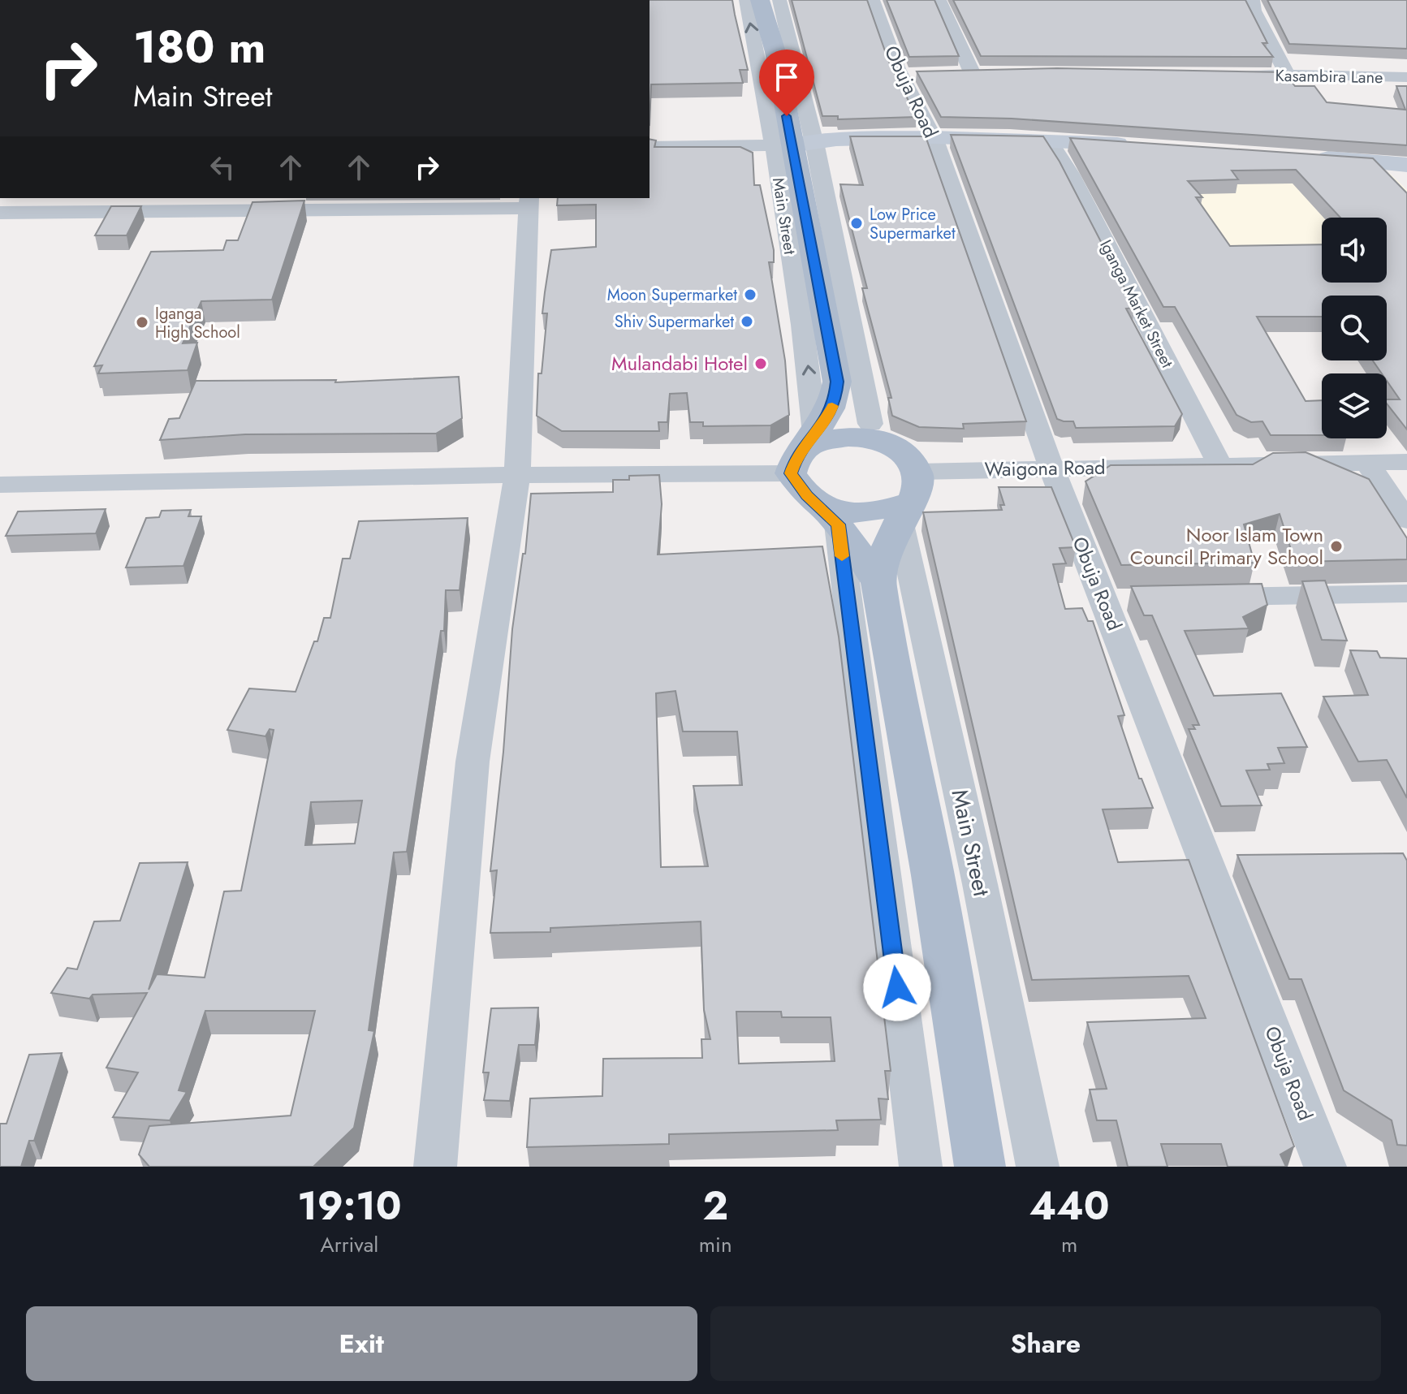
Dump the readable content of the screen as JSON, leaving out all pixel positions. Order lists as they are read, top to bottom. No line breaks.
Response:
{"streets":{"main road":["Main Street"],"street":["Kasambira Lane","Obuja Road","Iganga Market Street","Waigona Road"]},"crossings":[["Obuja Road","Waigona Road"],["Main Street","Waigona Road"],["Iganga Market Street","Waigona Road"]],"places":["Low Price Supermarket","Moon Supermarket","Shiv Supermarket","Iganga High School","Mulandabi Hotel","Noor Islam Town Council Primary School"],"page":{"turn":["180 m","Main Street"],"eta":["19:10","Arrival","2","min","440","m"],"buttons":["Exit","Share"]}}
